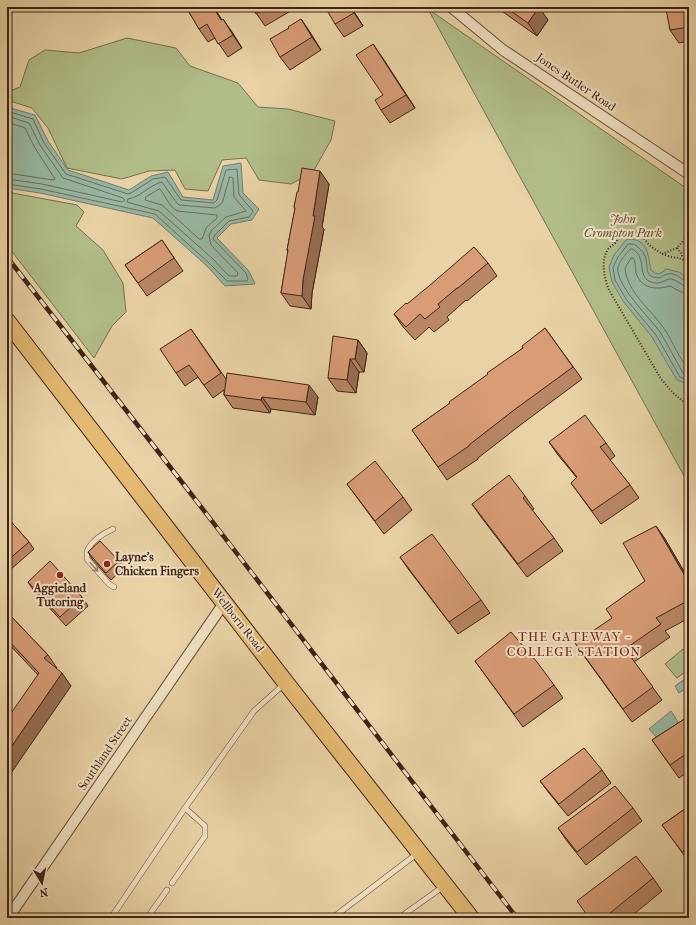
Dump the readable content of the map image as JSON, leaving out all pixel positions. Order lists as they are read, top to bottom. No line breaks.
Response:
{"streets":{"main road":["Wellborn Road"],"street":["Jones-Butler Road","Southland Street"]},"crossings":[["Wellborn Road","Southland Street"]],"districts":["THE GATEWAY - COLLEGE STATION"],"parks":["John Crompton Park"],"places":["Layne's Chicken Fingers","Aggieland Tutoring"],"north":"bottom"}
